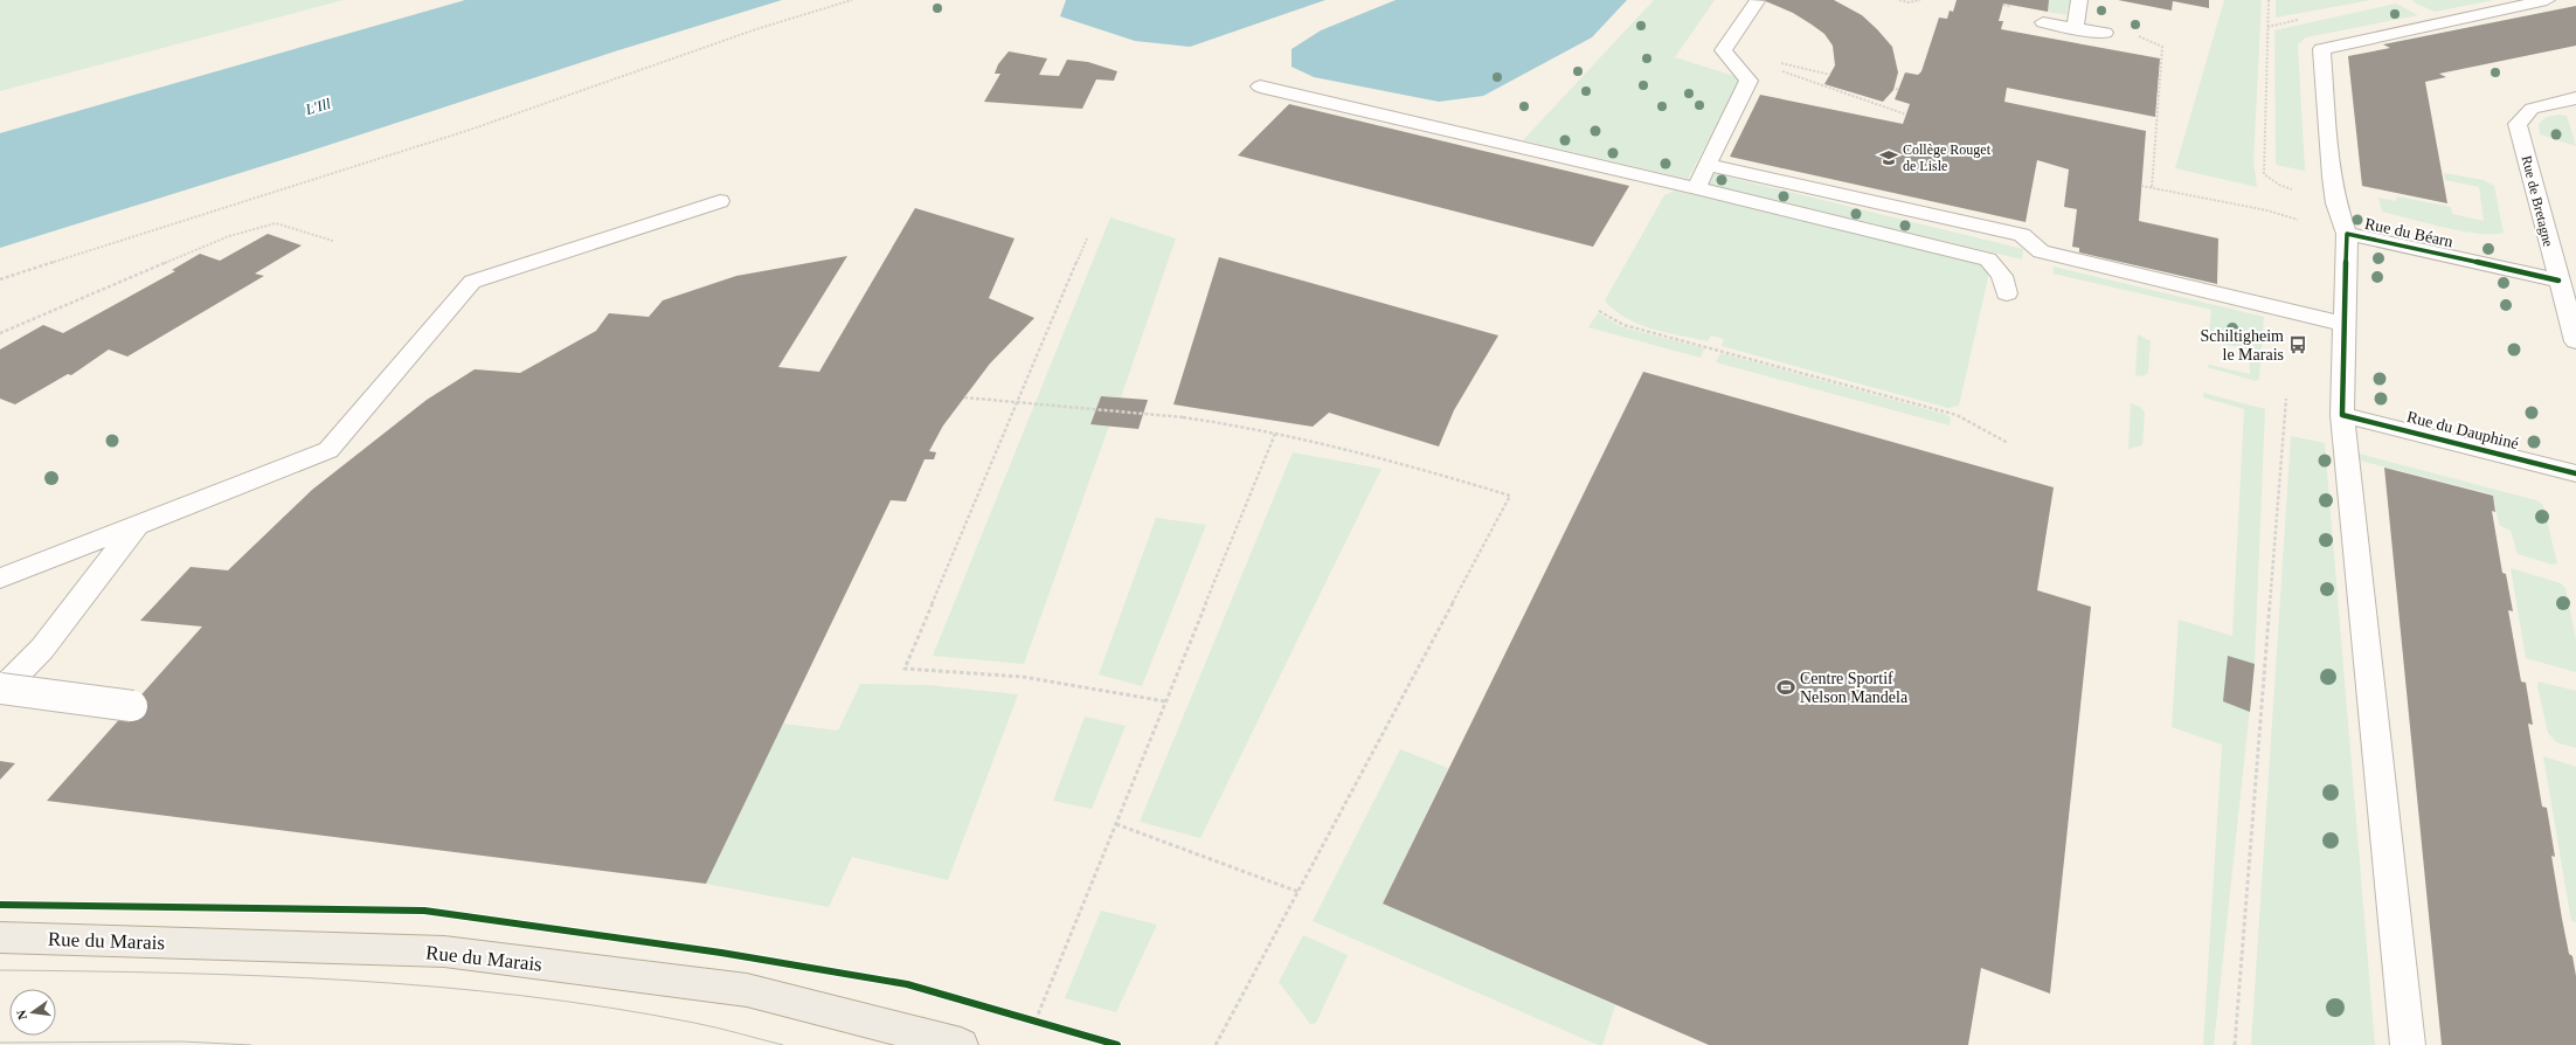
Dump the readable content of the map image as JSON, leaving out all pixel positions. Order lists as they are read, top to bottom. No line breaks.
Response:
{"streets":{"main road":["Rue du Marais"],"street":["Rue de Bretagne","Rue du Béarn","Rue du Dauphiné"]},"crossings":[["Rue de Bretagne","Rue du Béarn"],["Rue du Béarn","Rue du Dauphiné"]],"water":["L'Ill"],"places":{"school or university":["Collège Rouget de Lisle"],"bus stop":["Schiltigheim le Marais"],"sports":["Centre Sportif Nelson Mandela"]},"north":"left"}
